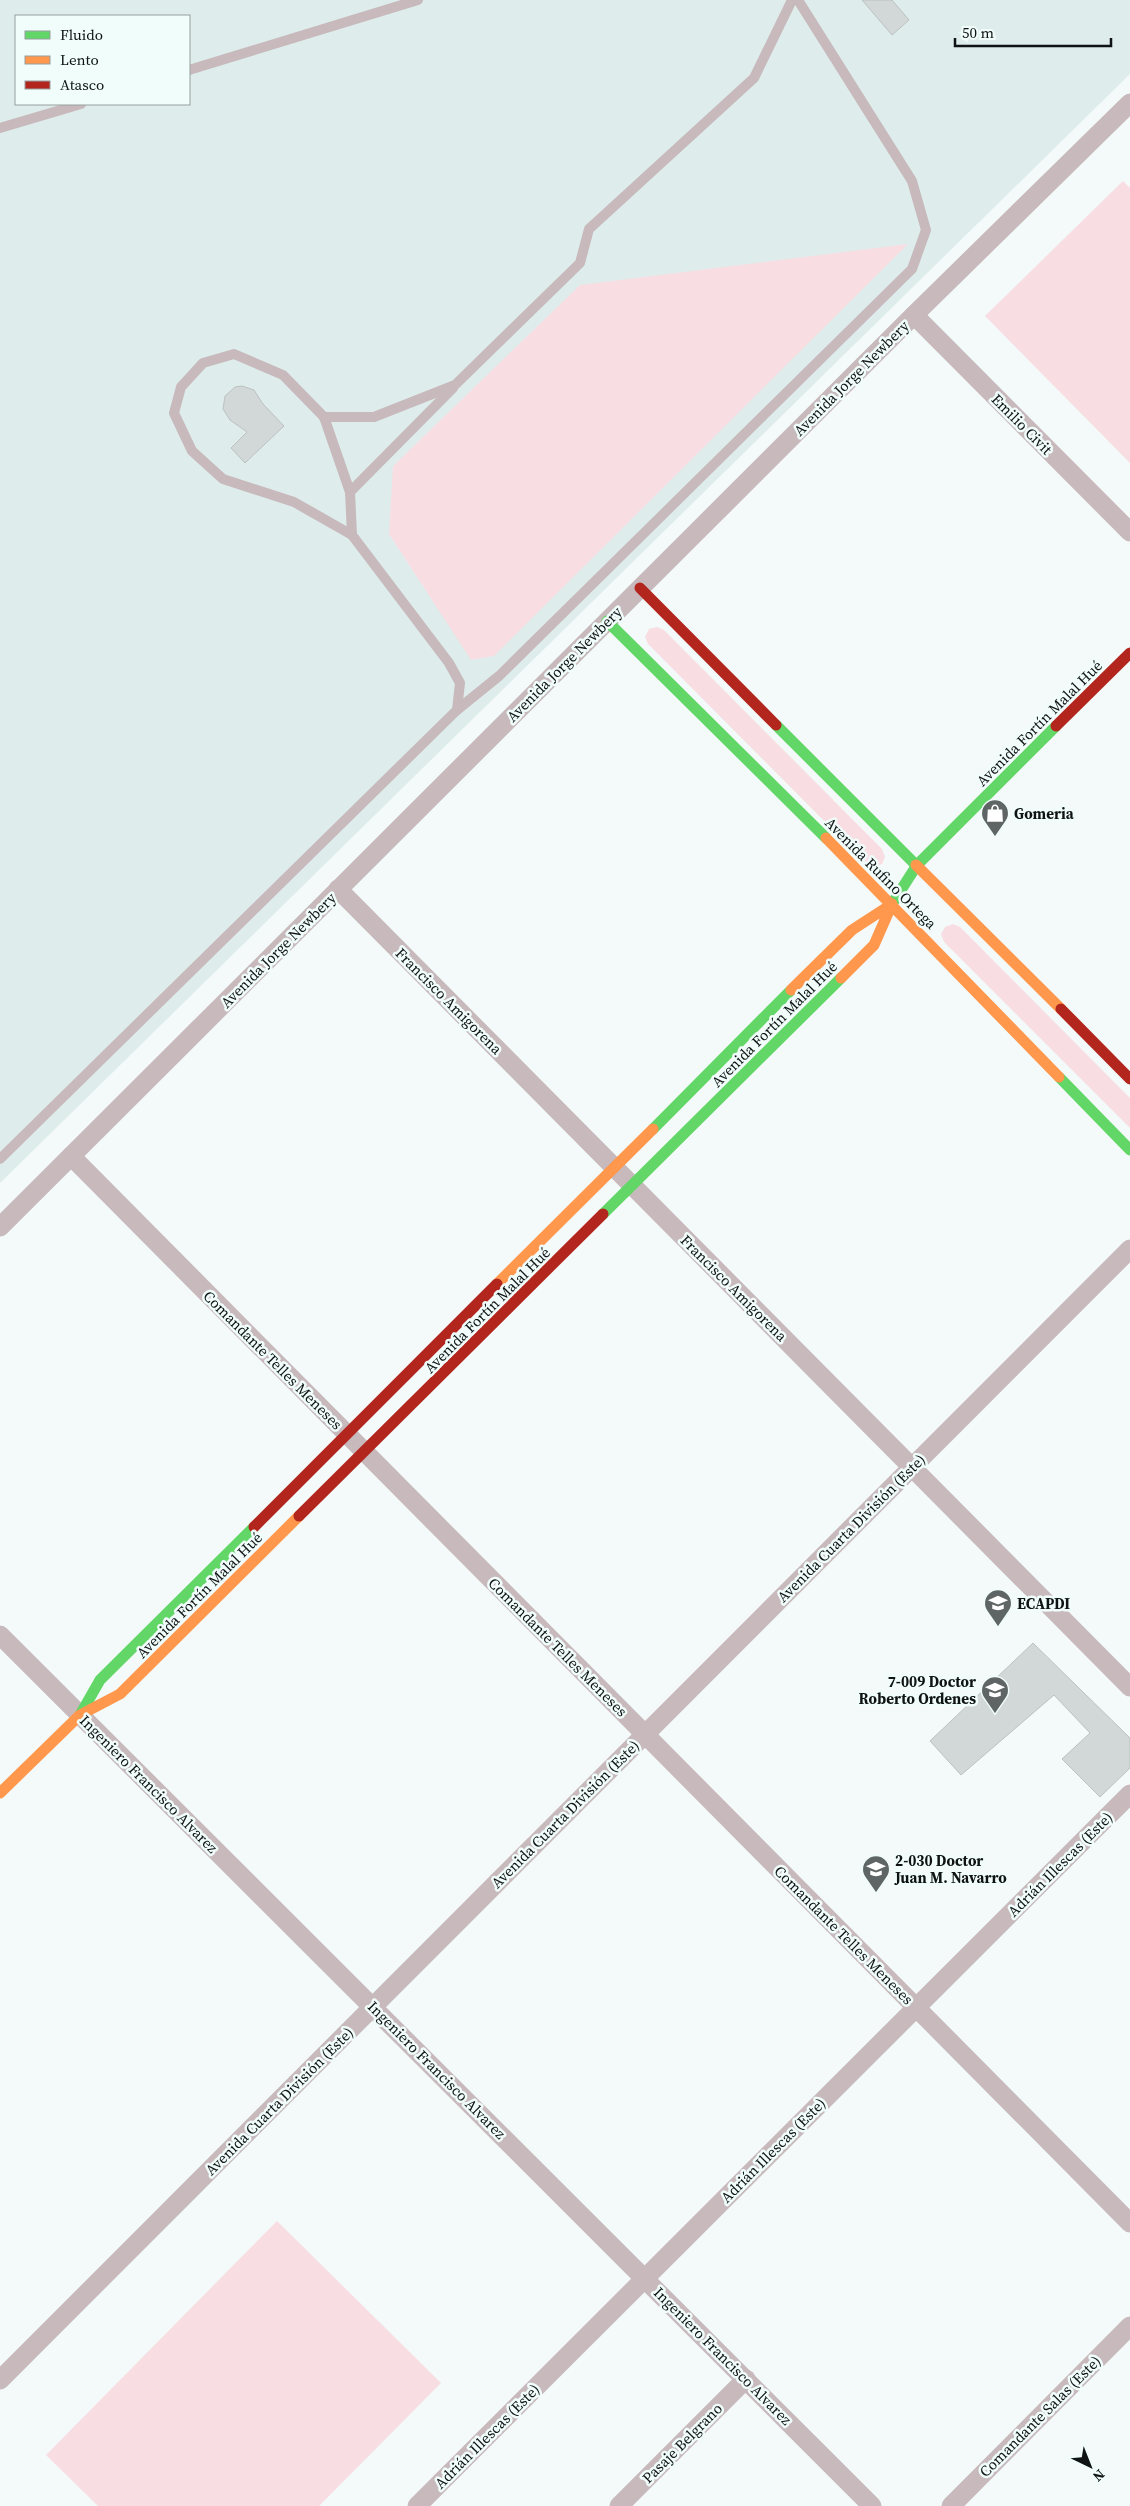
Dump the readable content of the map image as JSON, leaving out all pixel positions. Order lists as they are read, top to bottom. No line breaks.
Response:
{"streets":{"street":["Avenida Jorge Newbery","Emilio Civit","Avenida Fortín Malal Hué","Avenida Rufino Ortega","Francisco Amigorena","Comandante Telles Meneses","Avenida Cuarta División (Este)","Ingeniero Francisco Alvarez","Adrián Illescas (Este)","Comandante Salas (Este)","Pasaje Belgrano"]},"crossings":[["Avenida Jorge Newbery","Emilio Civit"],["Avenida Jorge Newbery","Avenida Rufino Ortega"],["Avenida Jorge Newbery","Francisco Amigorena"],["Avenida Jorge Newbery","Comandante Telles Meneses"],["Avenida Fortín Malal Hué","Avenida Rufino Ortega"],["Avenida Fortín Malal Hué","Francisco Amigorena"],["Avenida Fortín Malal Hué","Comandante Telles Meneses"],["Avenida Fortín Malal Hué","Ingeniero Francisco Alvarez"],["Francisco Amigorena","Avenida Cuarta División (Este)"],["Comandante Telles Meneses","Avenida Cuarta División (Este)"],["Comandante Telles Meneses","Adrián Illescas (Este)"],["Avenida Cuarta División (Este)","Ingeniero Francisco Alvarez"],["Ingeniero Francisco Alvarez","Adrián Illescas (Este)"],["Ingeniero Francisco Alvarez","Pasaje Belgrano"]],"places":{"shop":["Gomeria"],"school or university":["ECAPDI","7-009 Doctor Roberto Ordenes","2-030 Doctor Juan M. Navarro"]},"legend":["Fluido","Lento","Atasco"],"scale_bar":"50 m","north":"bottom right"}
